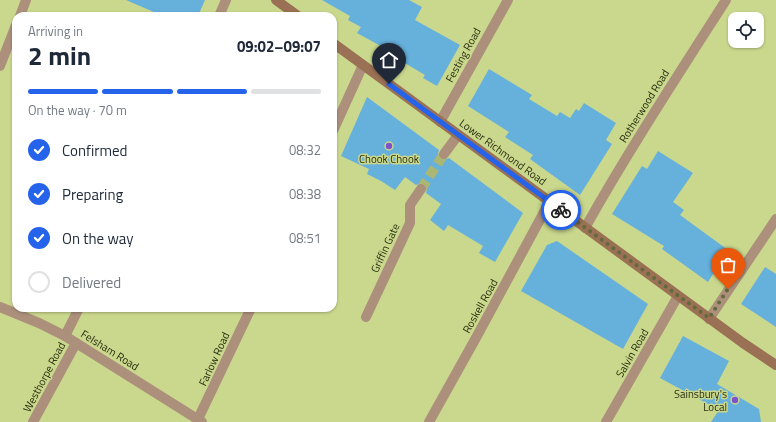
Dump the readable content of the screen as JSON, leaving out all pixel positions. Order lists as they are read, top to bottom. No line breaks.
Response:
{"streets":{"main road":["Lower Richmond Road"],"street":["Festing Road","Rotherwood Road","Griffin Gate","Roskell Road","Felsham Road","Salvin Road","Farlow Road","Westhorpe Road"]},"crossings":[["Festing Road","Lower Richmond Road"],["Rotherwood Road","Lower Richmond Road"],["Lower Richmond Road","Roskell Road"],["Lower Richmond Road","Salvin Road"],["Felsham Road","Farlow Road"],["Felsham Road","Westhorpe Road"]],"places":["Chook Chook","Sainsbury's Local"],"page":{"heading":["2 min","Arriving in","09:02–09:07"],"bar":"On the way · 70 m","list":[["Confirmed","08:32"],["Preparing","08:38"],["On the way","08:51"],"Delivered"]}}
